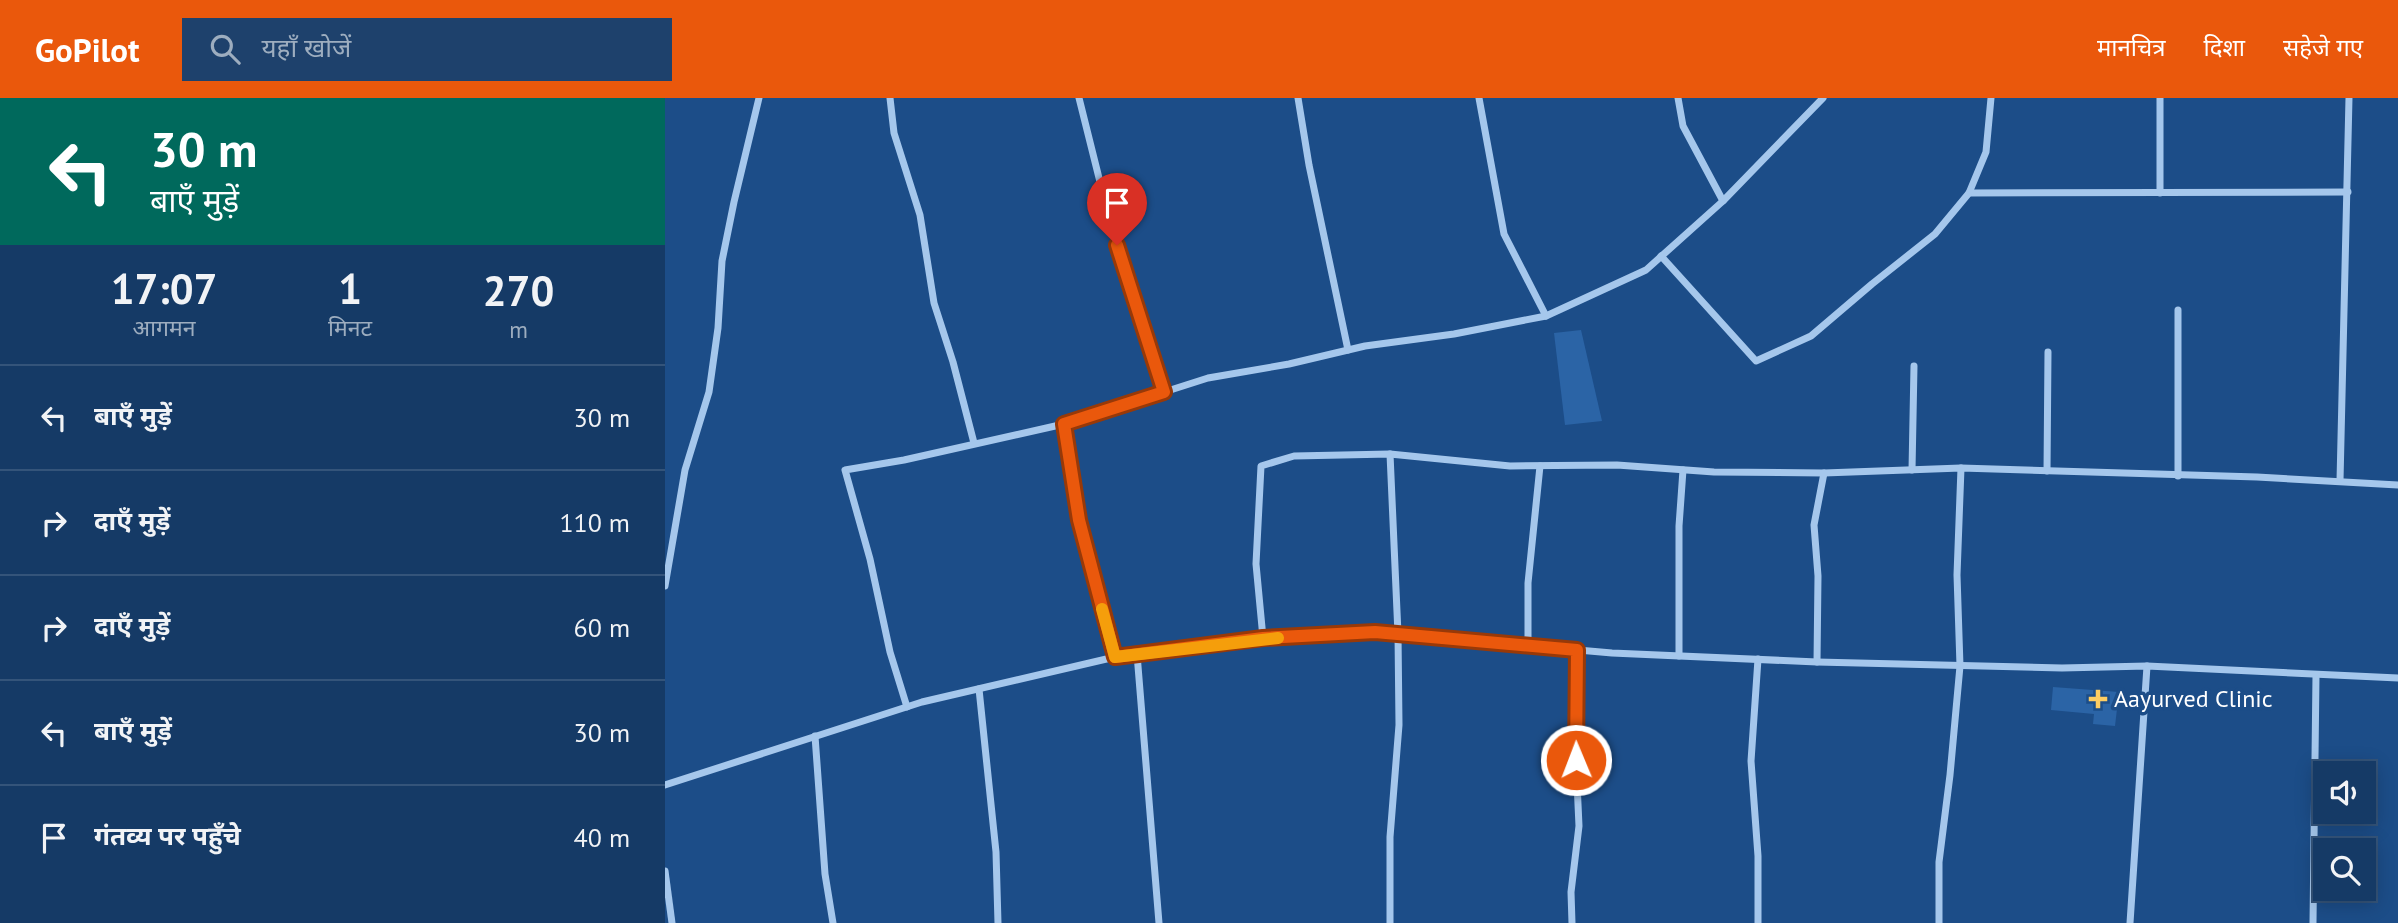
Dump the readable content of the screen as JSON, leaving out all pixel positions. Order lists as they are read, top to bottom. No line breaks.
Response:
{"places":{"health":["Aayurved Clinic"]},"page":{"header":"GoPilot","search":"यहाँ खोजें","nav":["मानचित्र","दिशा","सहेजे गए"],"turn":["30 m","बाएँ मुड़ें"],"eta":["17:07","आगमन","1","मिनट","270","m"],"list":[{"name":"बाएँ मुड़ें","value":"30 m"},{"name":"दाएँ मुड़ें","value":"110 m"},{"name":"दाएँ मुड़ें","value":"60 m"},{"name":"बाएँ मुड़ें","value":"30 m"},{"name":"गंतव्य पर पहुँचे","value":"40 m"}]}}
